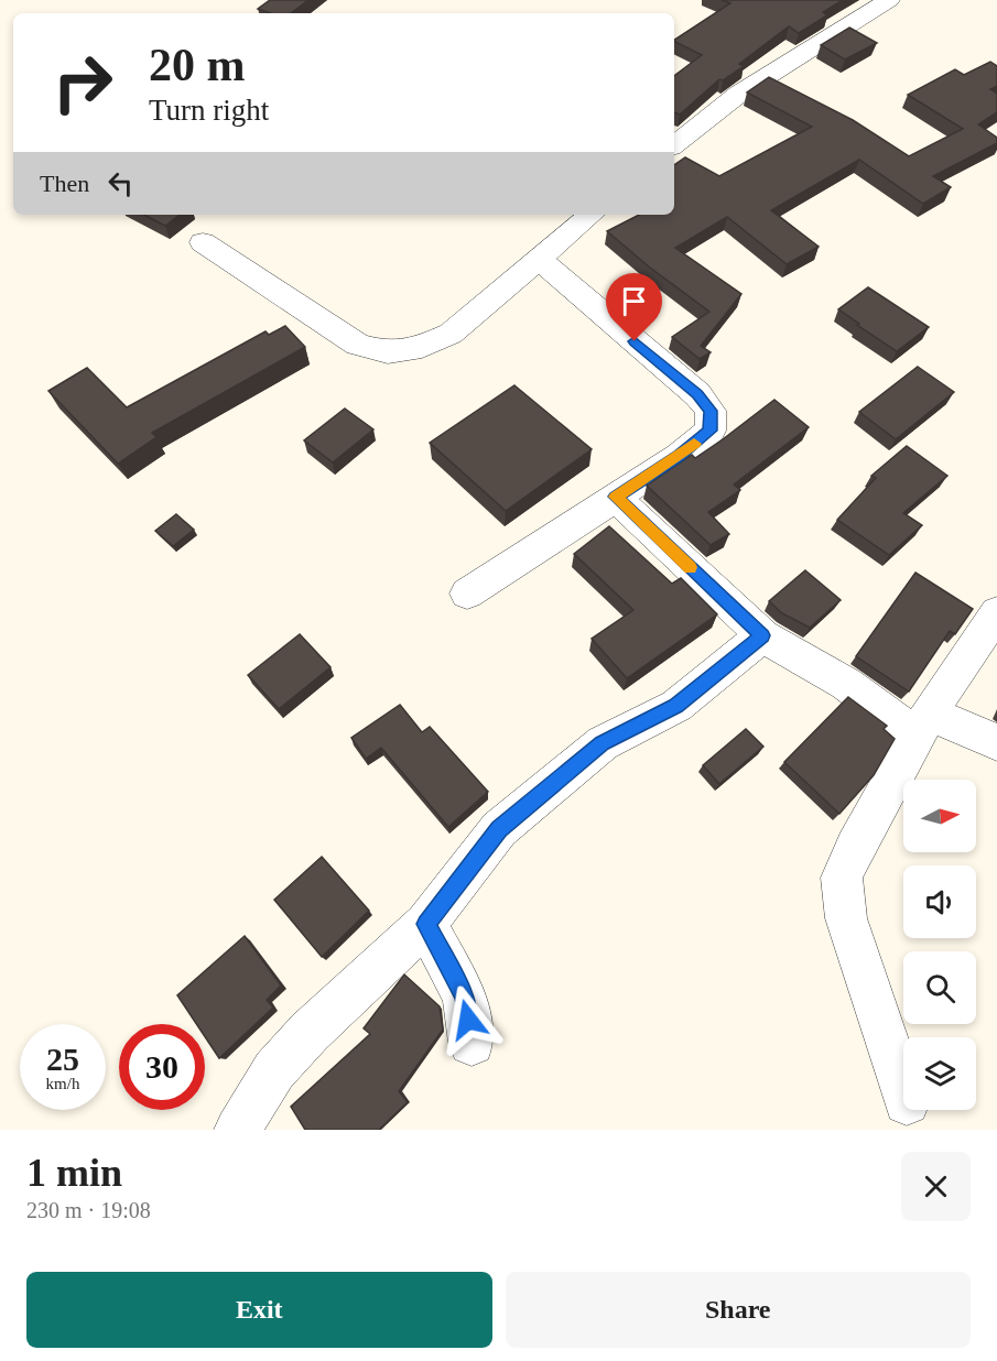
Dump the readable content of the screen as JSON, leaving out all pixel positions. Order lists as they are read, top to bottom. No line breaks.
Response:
{"north":"right","page":{"turn":["20 m","Turn right"],"then":"Then","speed":"25 km/h","limit":"30","heading":["1 min","230 m · 19:08"],"buttons":["Exit","Share"]}}
